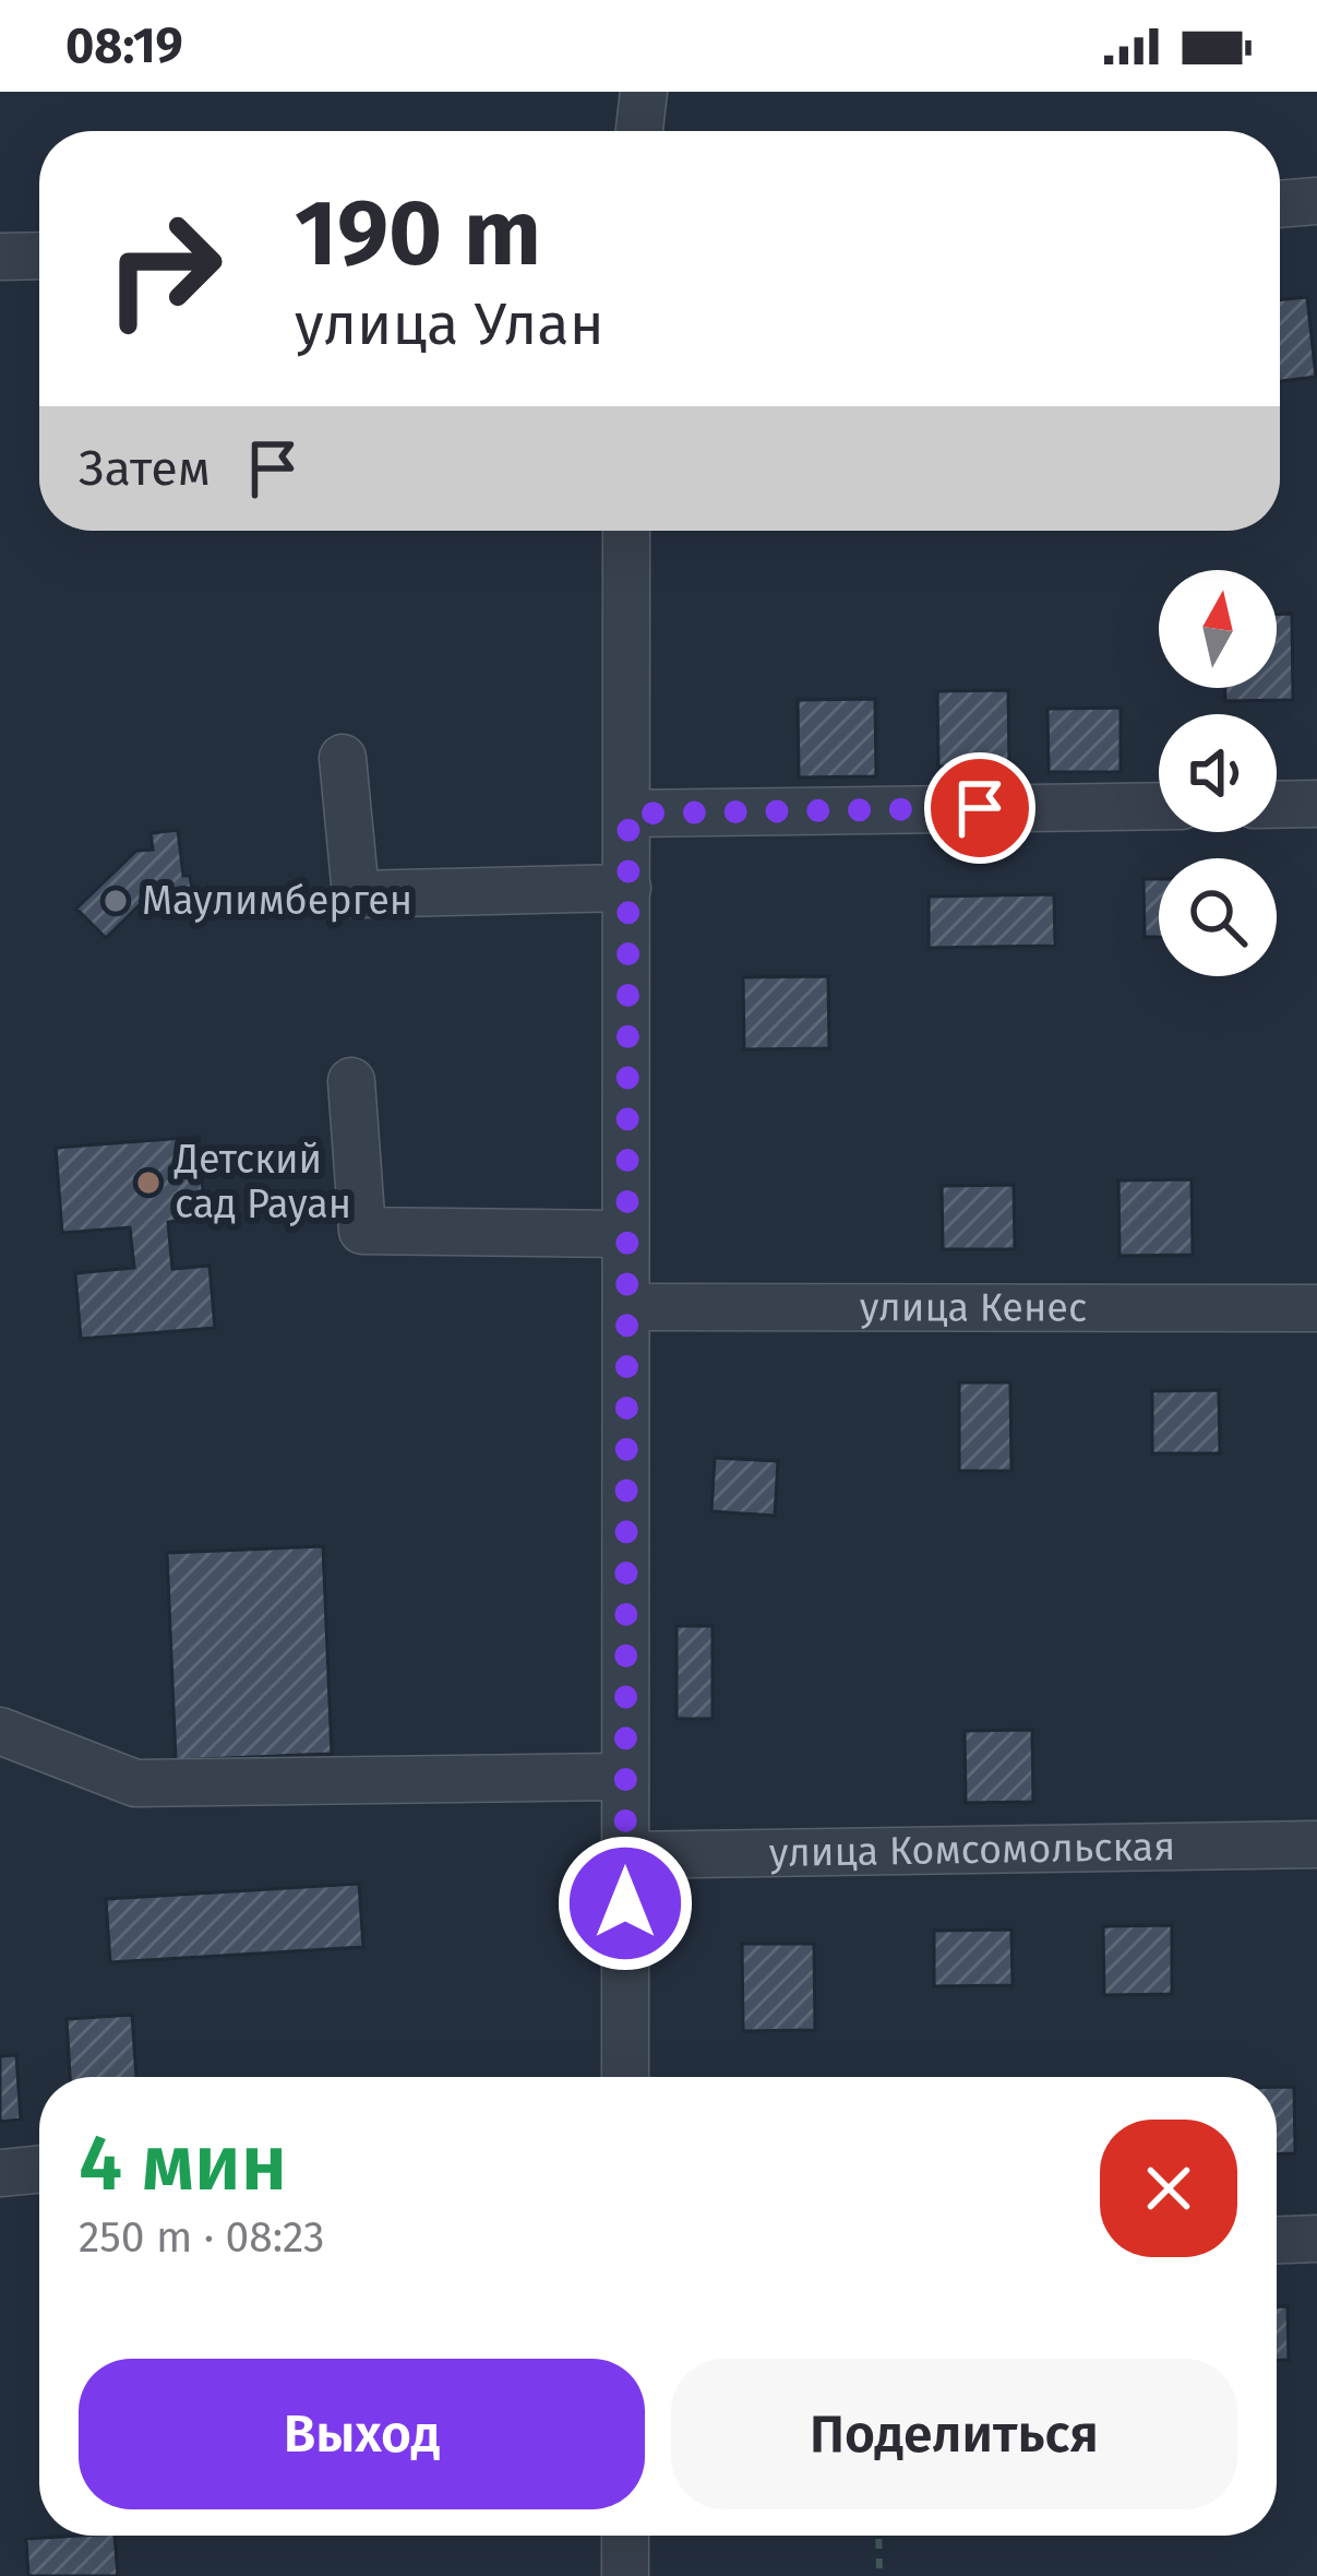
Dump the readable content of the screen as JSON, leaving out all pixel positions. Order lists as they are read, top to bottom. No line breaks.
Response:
{"streets":{"street":["улица Кенес","улица Комсомольская"]},"places":["Маулимберген","Детский сад Рауан"],"north":"top","page":{"status":"08:19","turn":["190 m","улица Улан"],"then":"Затем","heading":["4 мин","250 m · 08:23"],"buttons":["Выход","Поделиться"]}}
